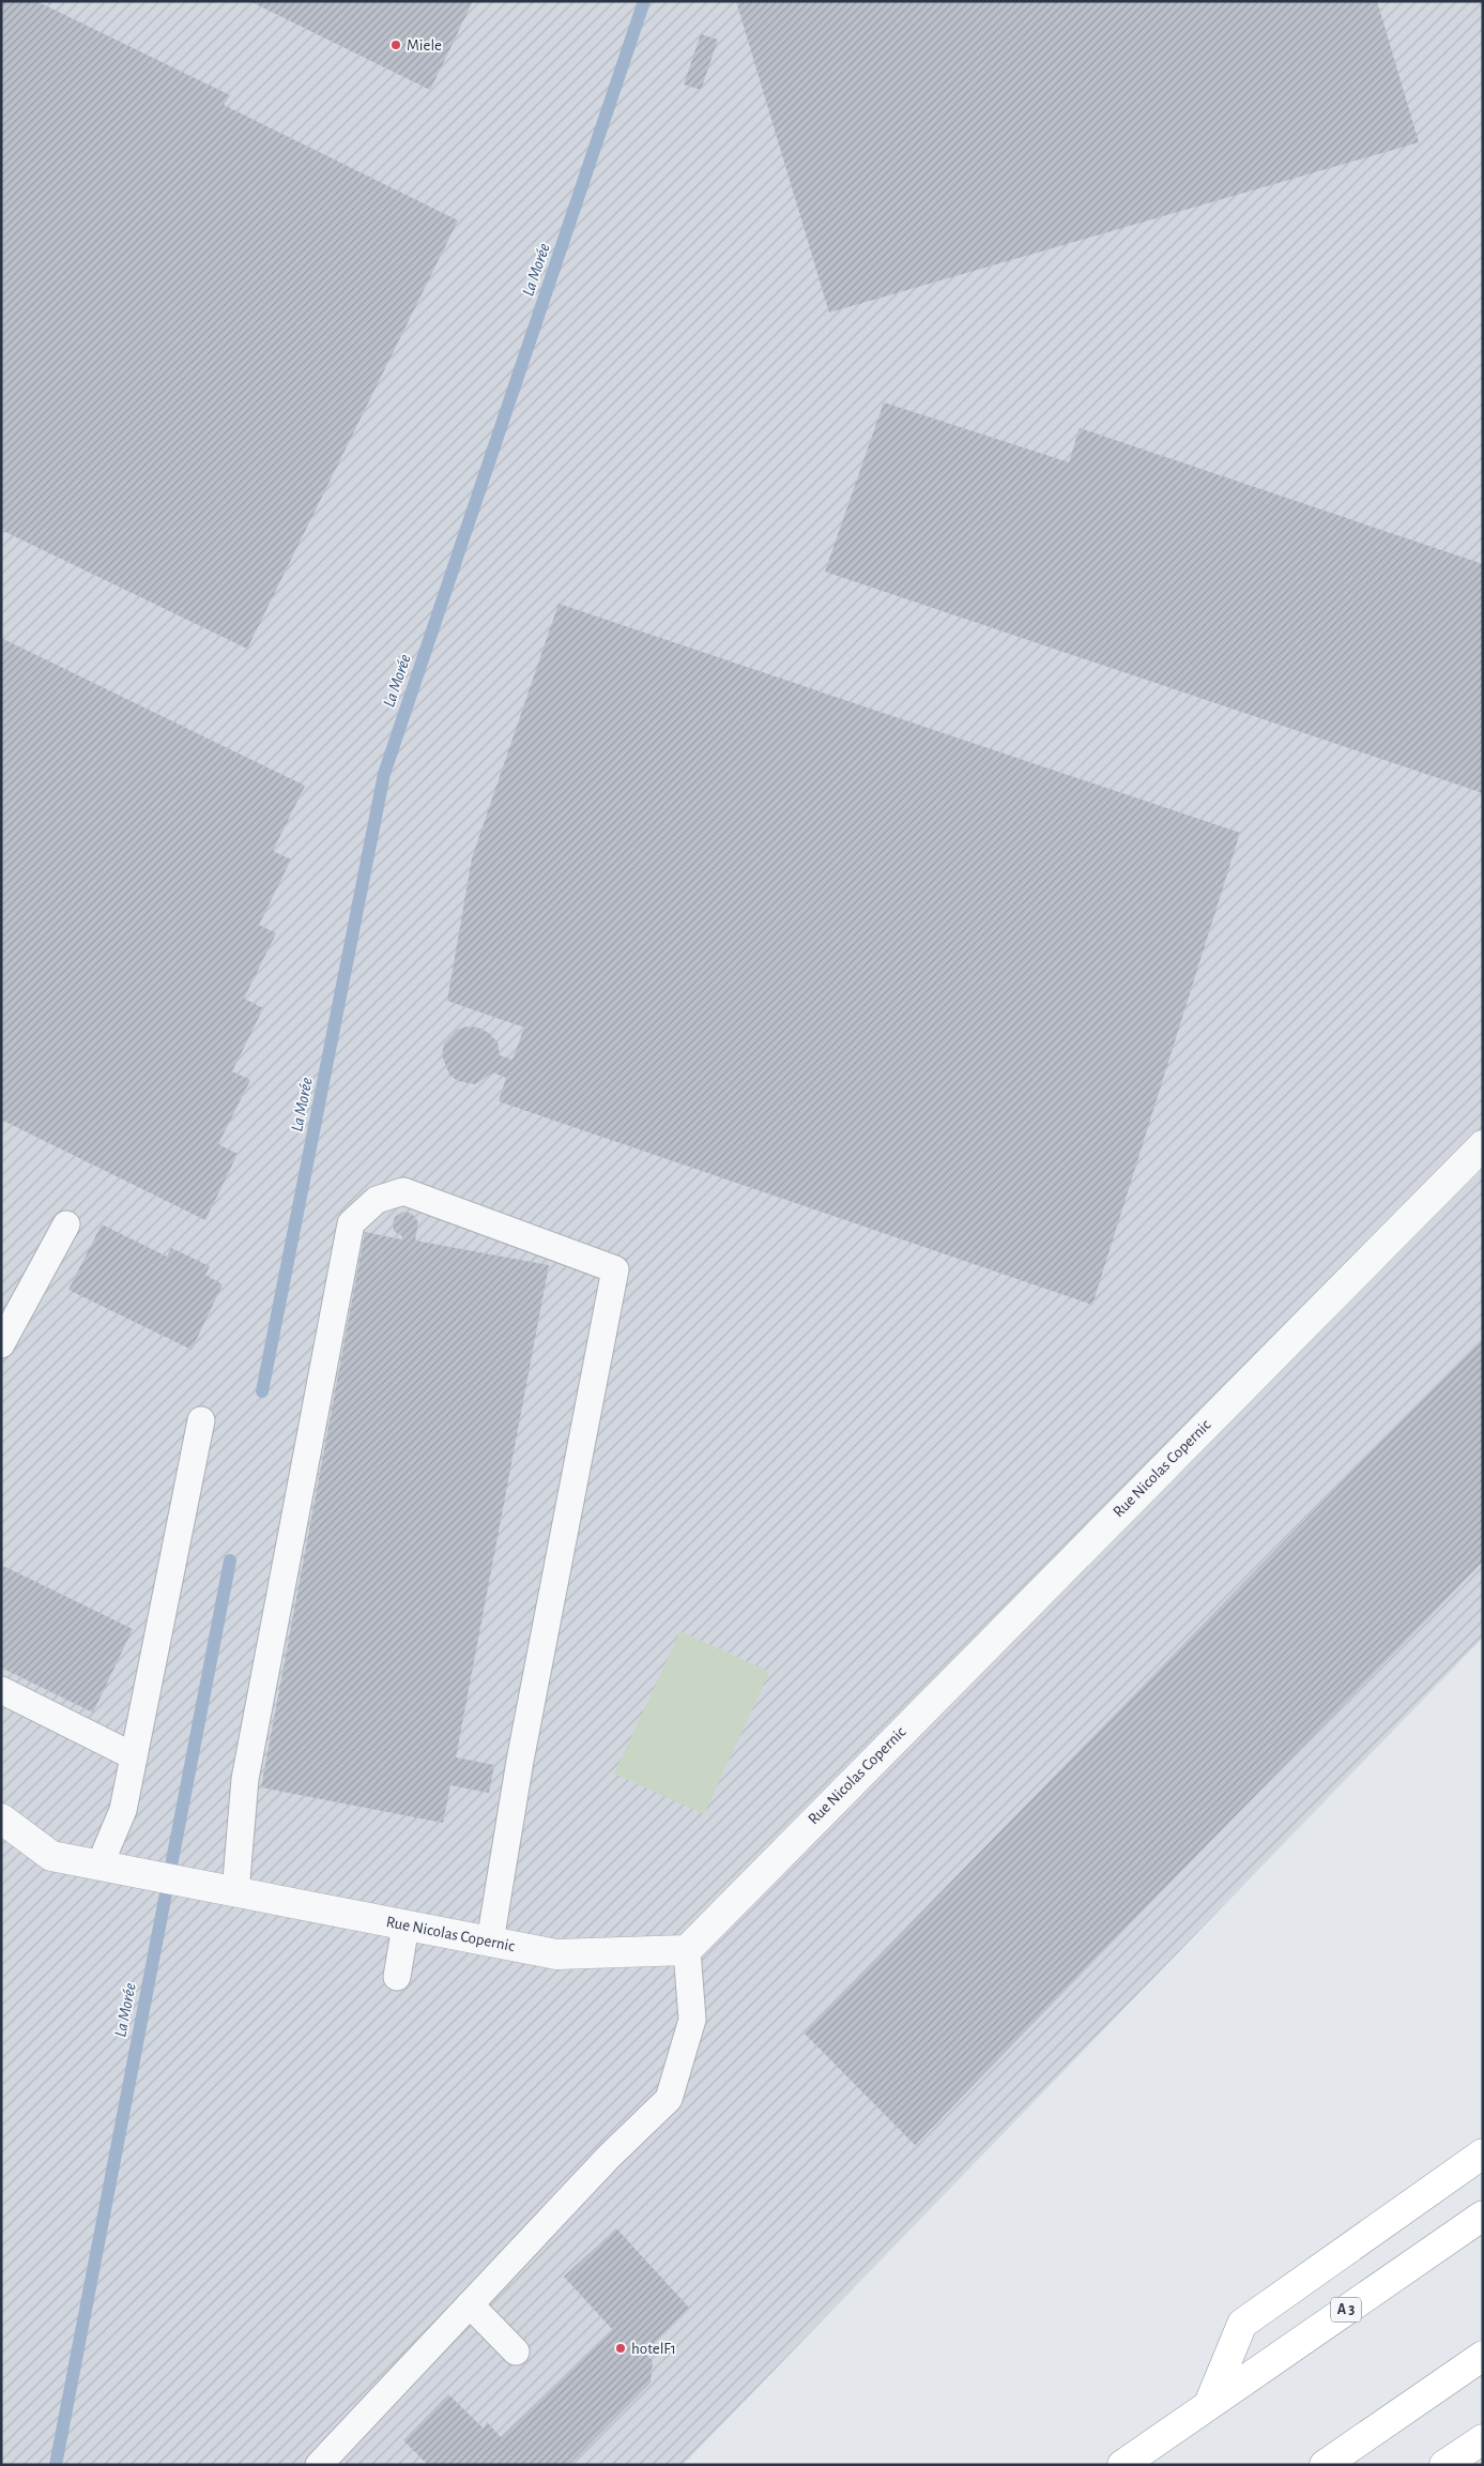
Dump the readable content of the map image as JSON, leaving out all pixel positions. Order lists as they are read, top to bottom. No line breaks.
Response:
{"streets":{"highway":["A 3"],"street":["Rue Nicolas Copernic"]},"water":["La Morée"],"places":["Miele","hotelF1"]}
